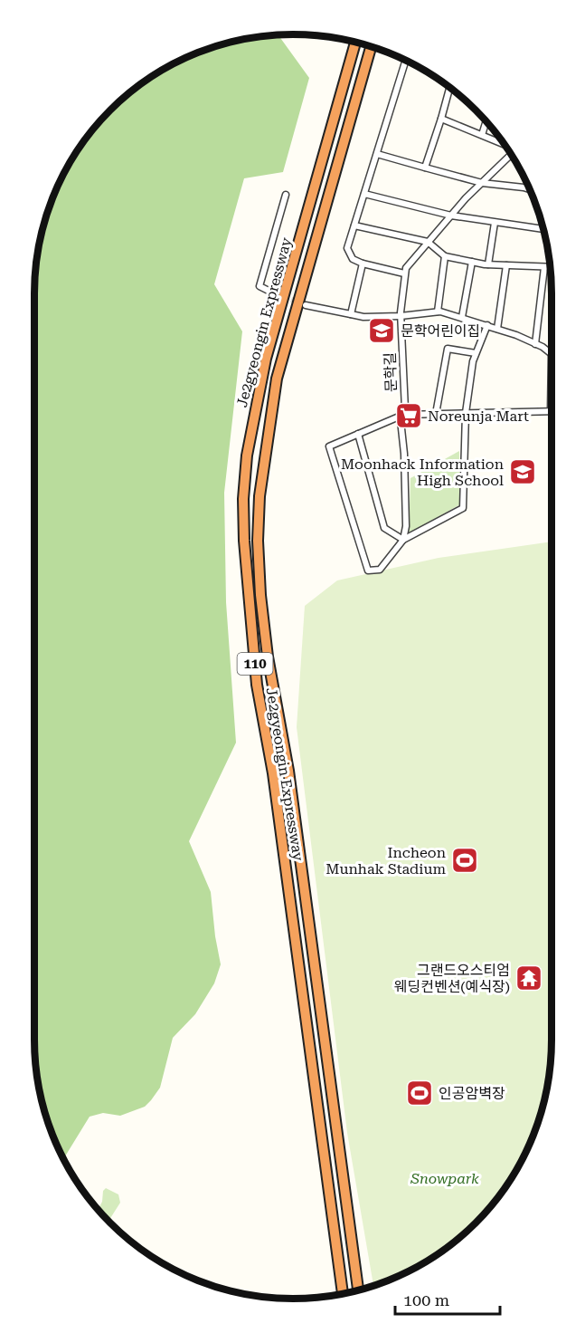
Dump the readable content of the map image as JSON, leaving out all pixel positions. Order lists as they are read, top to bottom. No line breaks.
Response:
{"streets":{"highway":["Je2gyeongin Expressway","110"],"street":["문학길"]},"parks":["Snowpark"],"places":{"school or university":["문학어린이집","Moonhack Information High School"],"supermarket":["Noreunja Mart"],"sports":["Incheon Munhak Stadium","인공암벽장"],"temple":["그랜드오스티엄 웨딩컨벤션(예식장)"]},"scale_bar":"100 m"}
